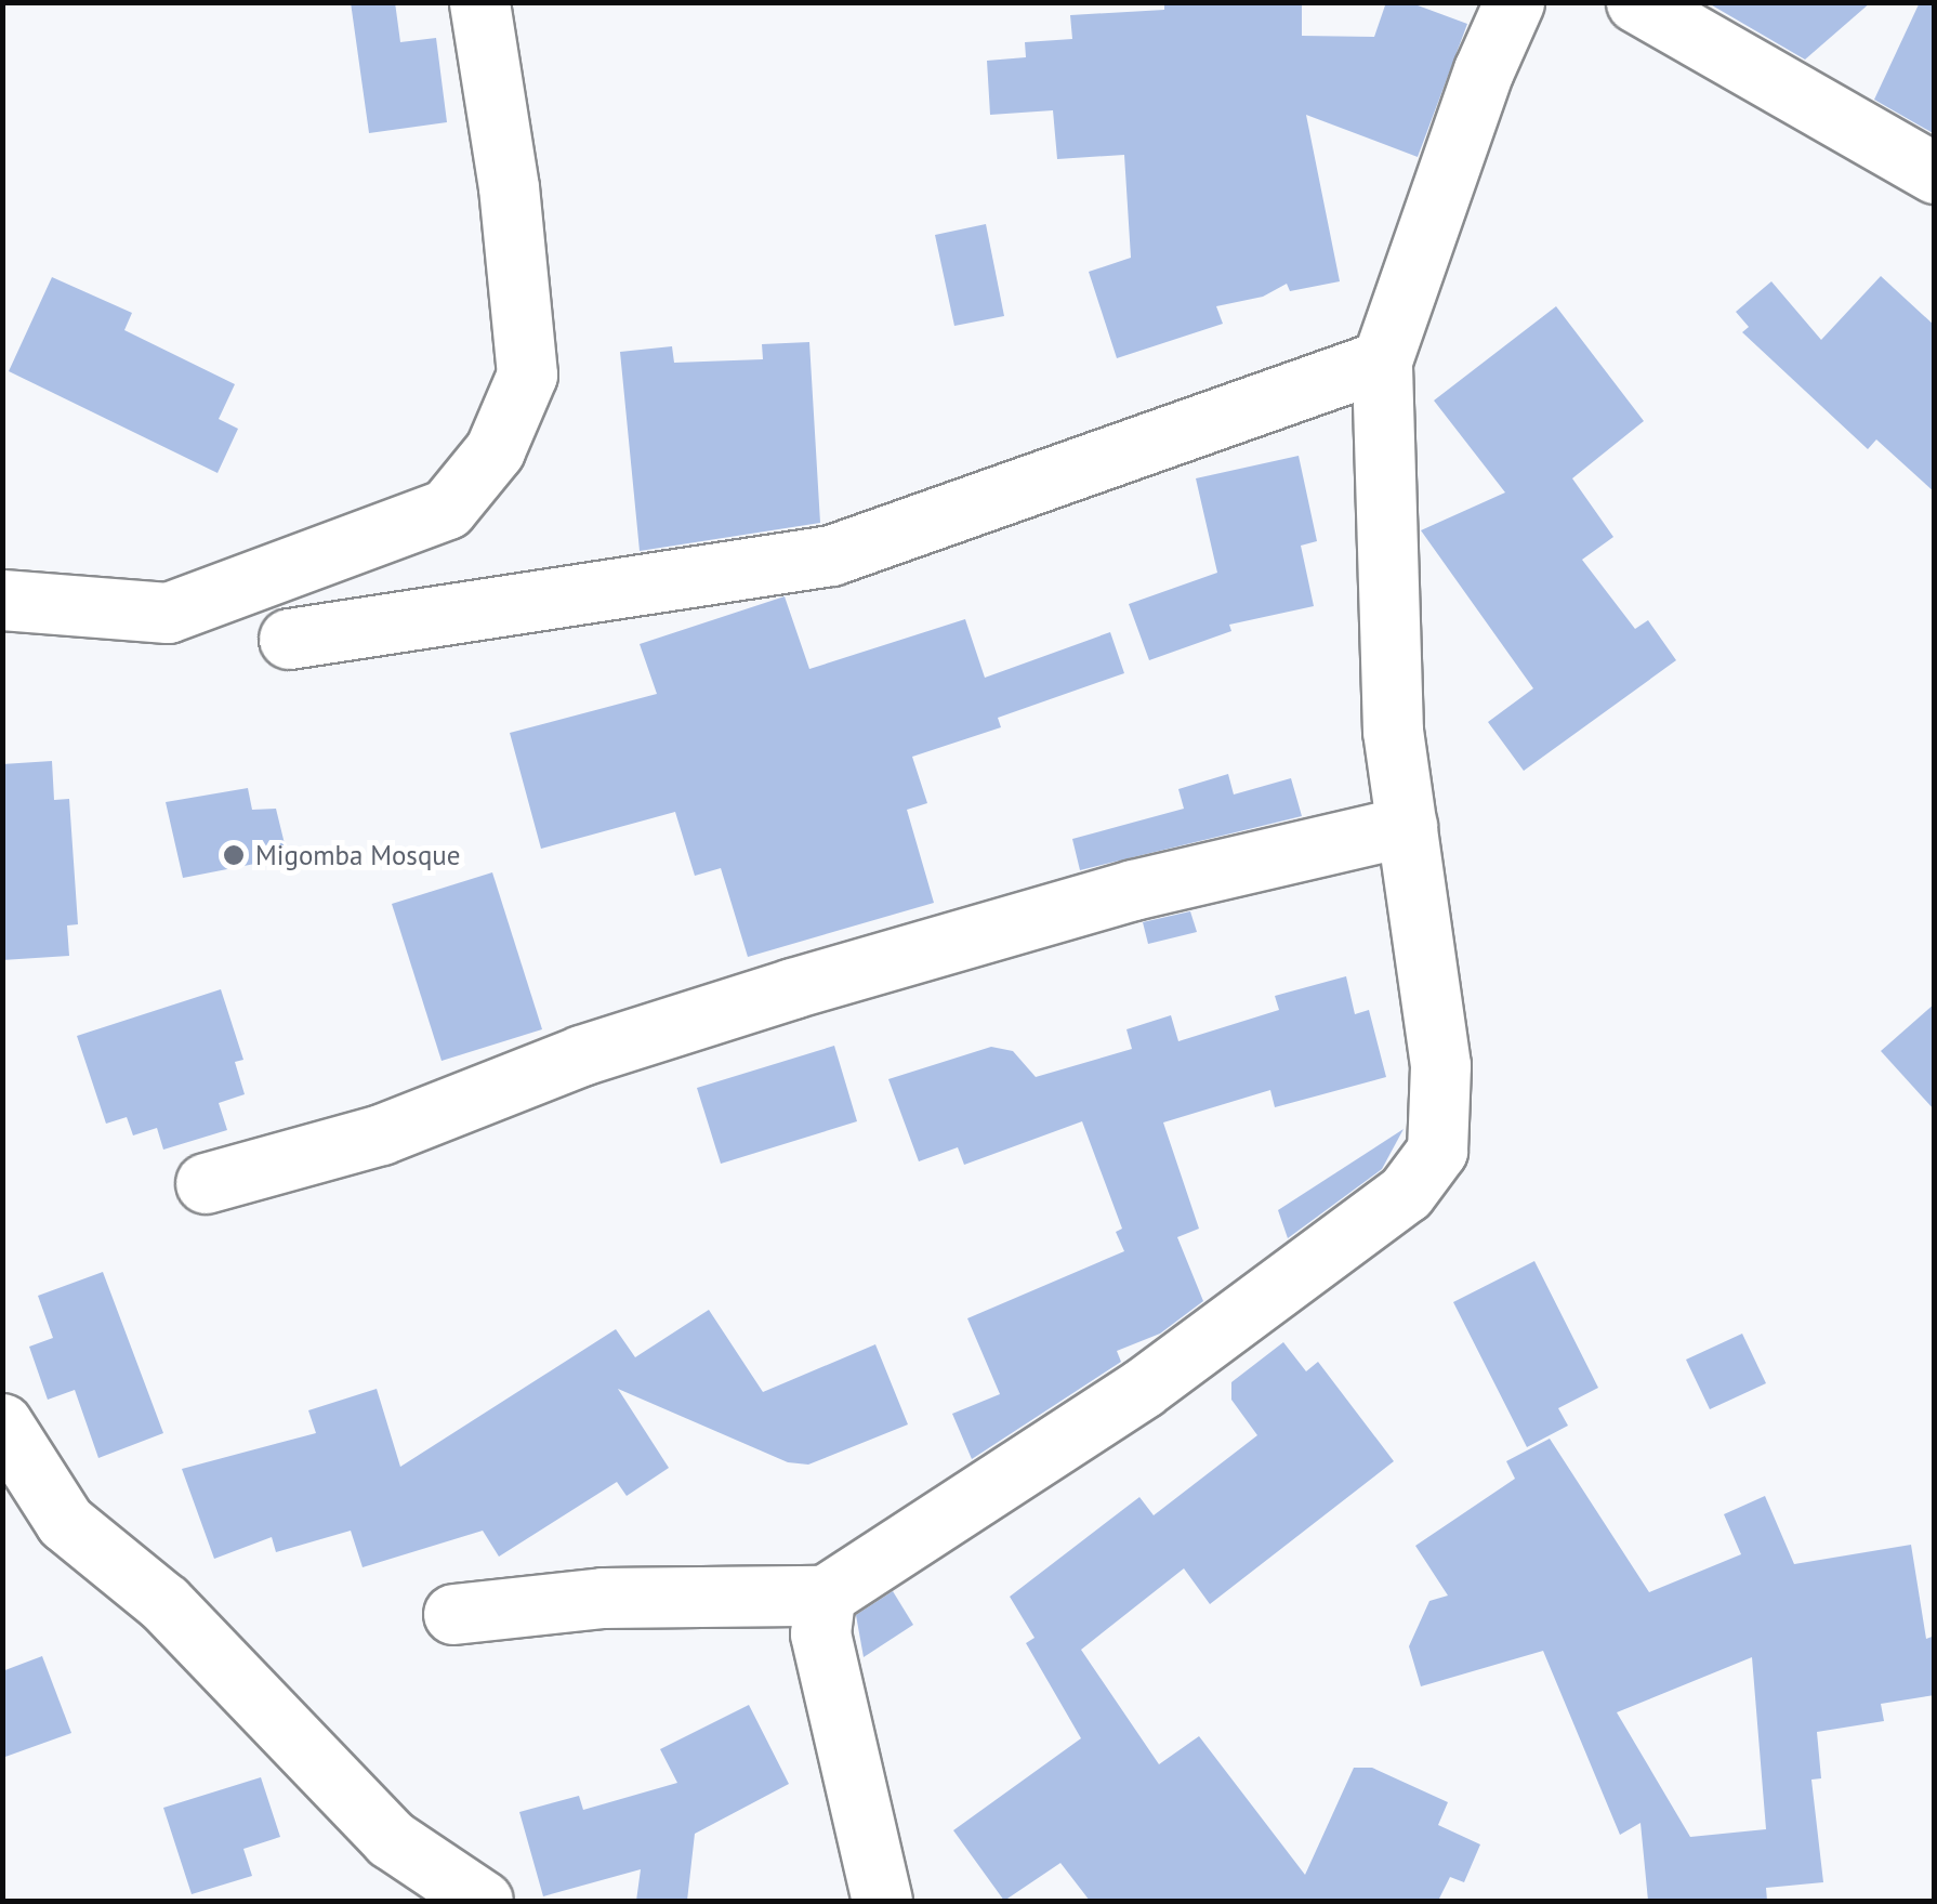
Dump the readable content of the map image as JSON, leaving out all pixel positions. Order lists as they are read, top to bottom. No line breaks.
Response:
{"places":["Migomba Mosque"]}
